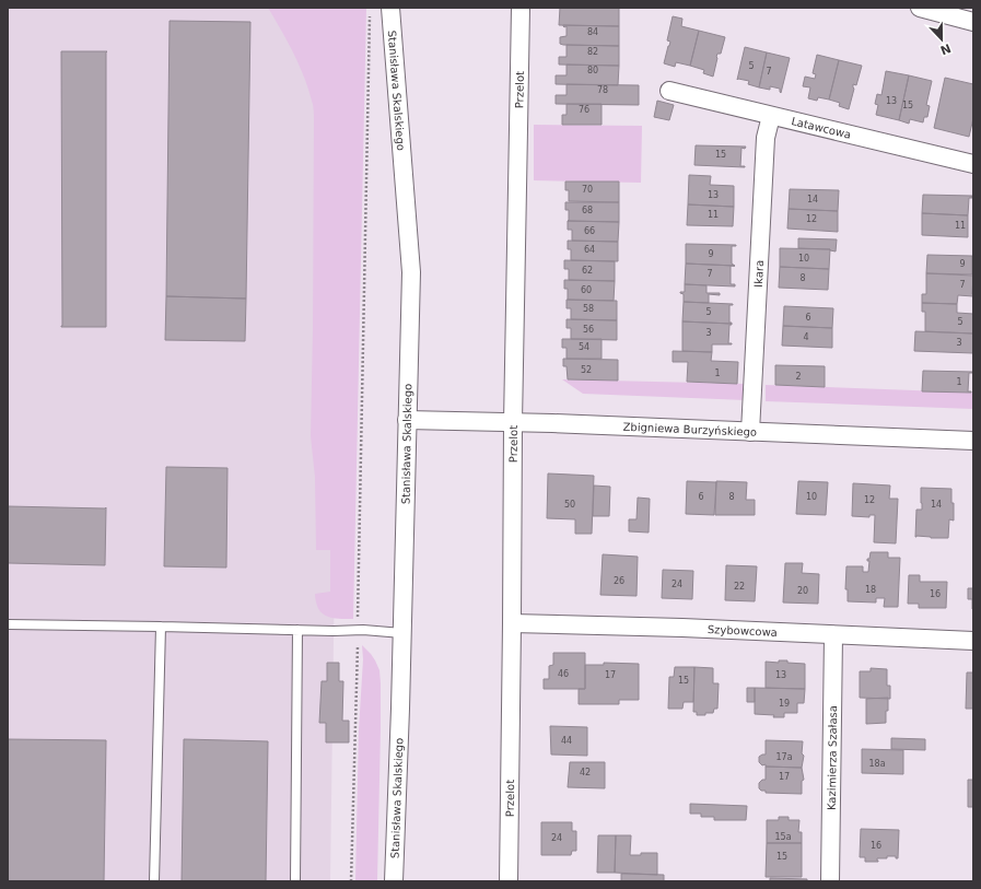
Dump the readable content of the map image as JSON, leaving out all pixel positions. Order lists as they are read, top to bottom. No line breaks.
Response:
{"streets":{"street":["Stanisława Skalskiego","Przelot","Latawcowa","Ikara","Zbigniewa Burzyńskiego","Szybowcowa","Kazimierza Szałasa"]},"crossings":[["Stanisława Skalskiego","Zbigniewa Burzyńskiego"],["Przelot","Zbigniewa Burzyńskiego"],["Przelot","Szybowcowa"],["Latawcowa","Ikara"],["Ikara","Zbigniewa Burzyńskiego"],["Szybowcowa","Kazimierza Szałasa"]],"house_numbers":["84","82","5","80","7","78","13","15","76","15","70","13","14","68","11","12","11","66","64","9","10","9","62","7","8","7","60","58","5","6","5","56","3","4","3","54","52","1","2","1","6","8","10","12","50","14","26","24","22","18","20","16","46","17","13","15","19","44","17a","18a","42","17","15a","24","16","15"],"north":"bottom"}
